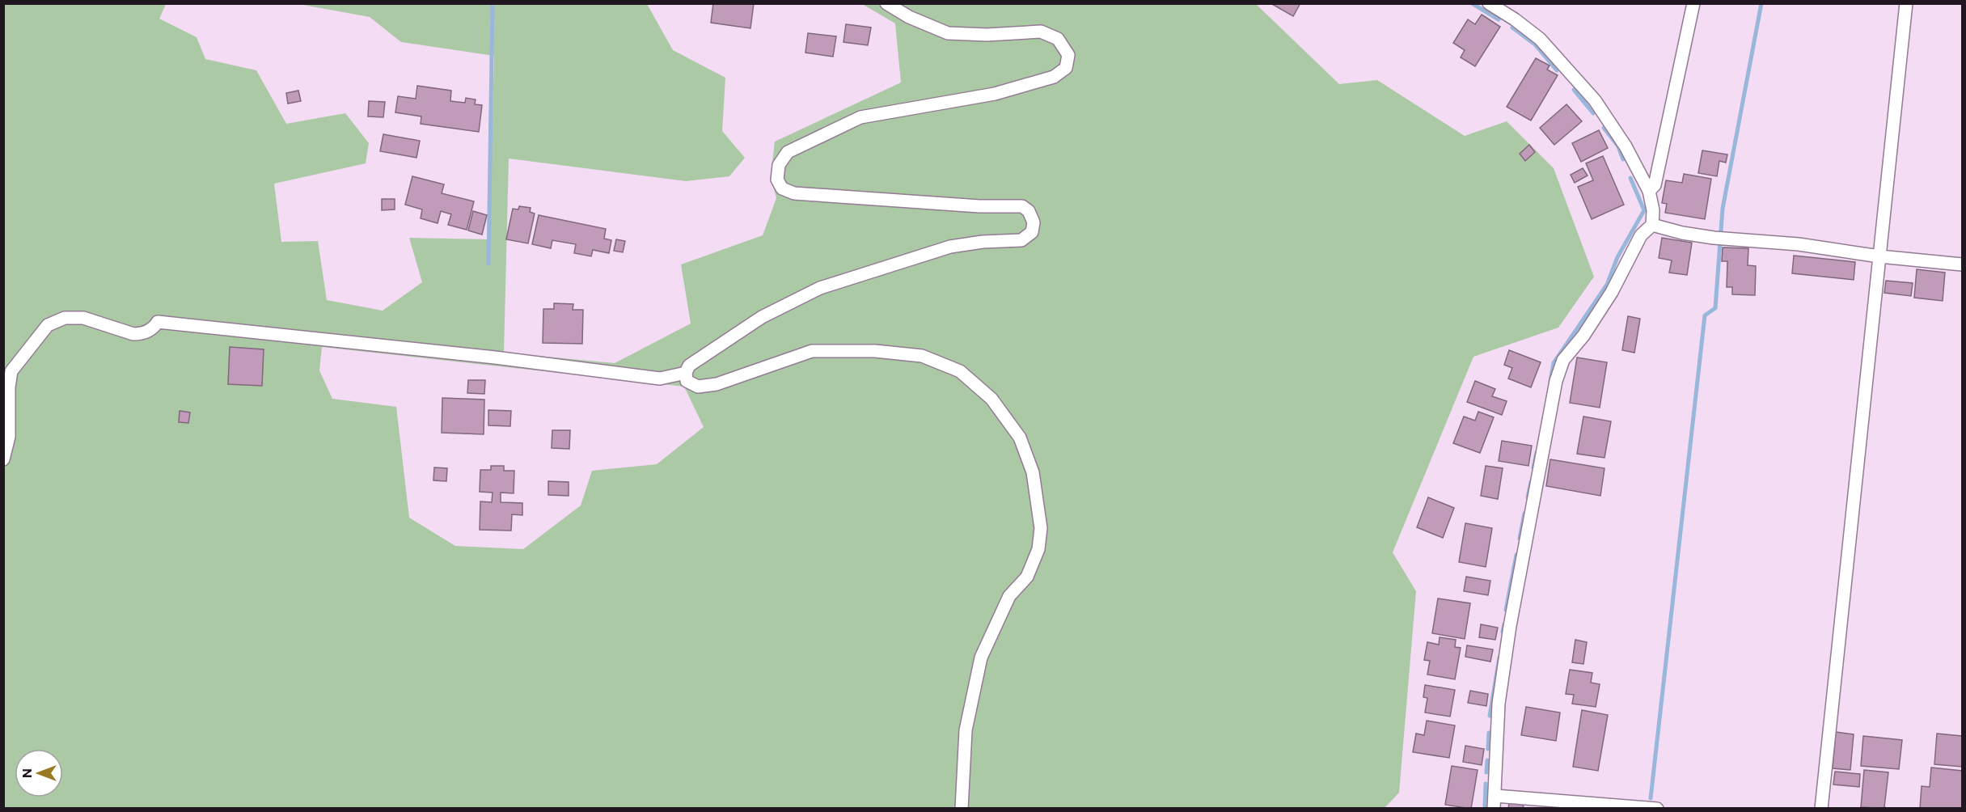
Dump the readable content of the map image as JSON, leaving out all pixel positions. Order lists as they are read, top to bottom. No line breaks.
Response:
{"north":"left"}
